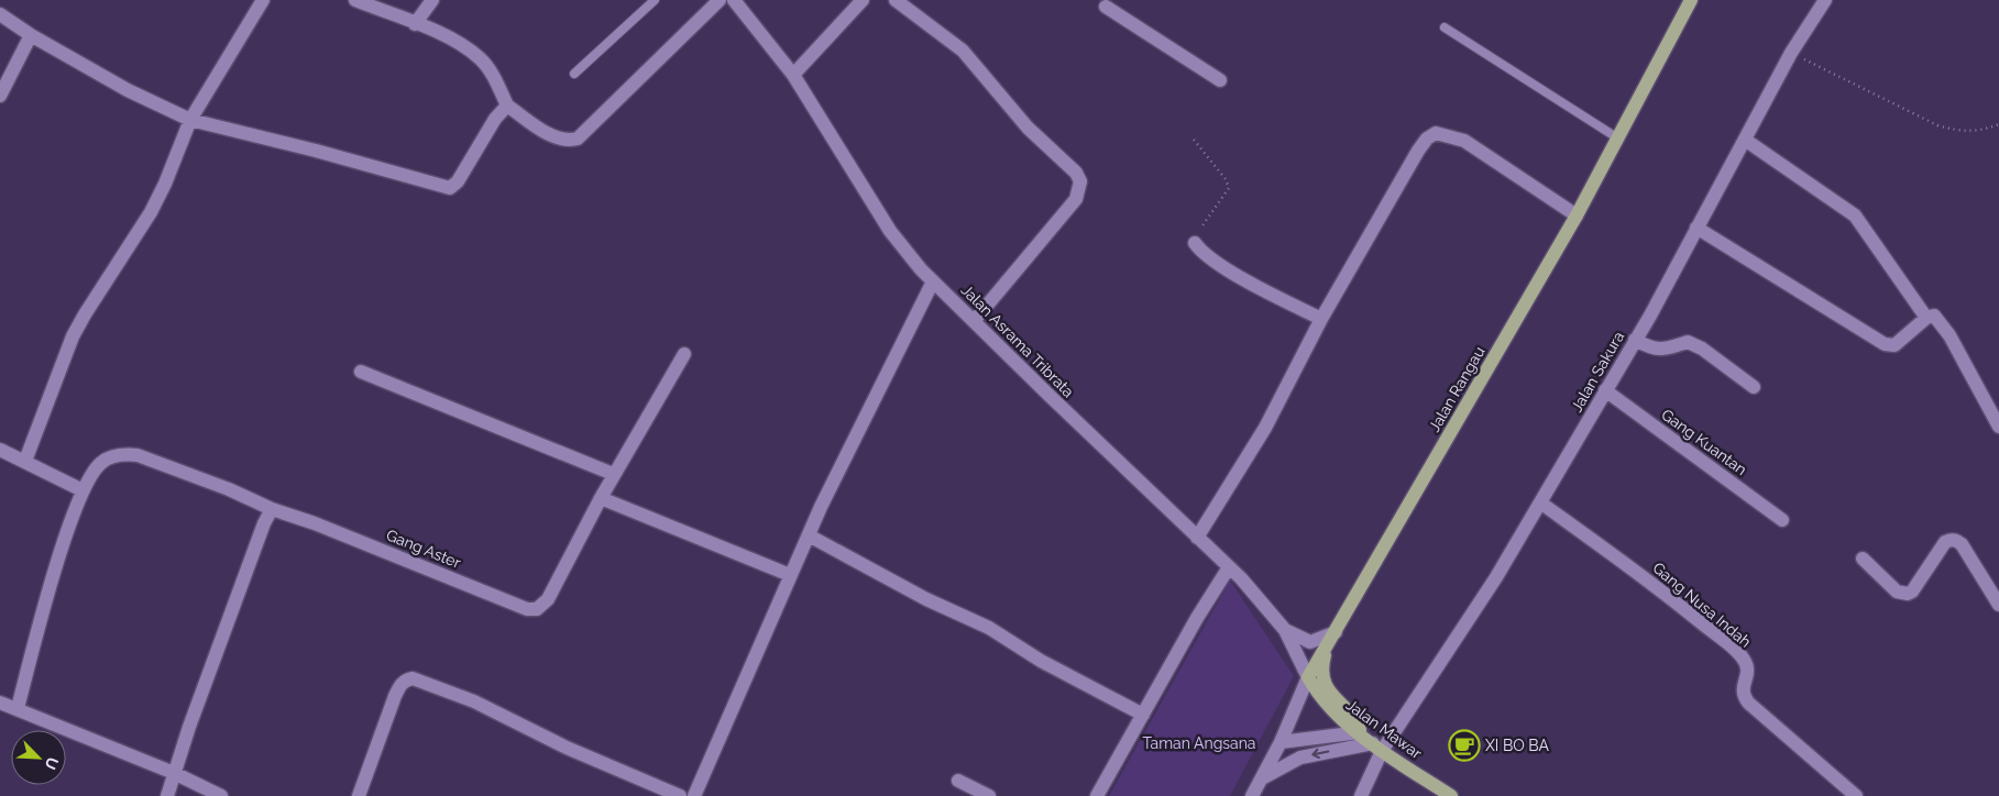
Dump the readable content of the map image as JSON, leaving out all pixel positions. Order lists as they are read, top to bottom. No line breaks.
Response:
{"streets":{"main road":["Jalan Rangau","Jalan Mawar"],"street":["Jalan Asrama Tribrata","Jalan Sakura","Gang Kuantan","Gang Aster","Gang Nusa Indah"]},"crossings":[["Jalan Asrama Tribrata","Jalan Rangau"],["Jalan Asrama Tribrata","Jalan Mawar"],["Jalan Sakura","Gang Kuantan"],["Jalan Sakura","Gang Nusa Indah"],["Jalan Sakura","Jalan Mawar"],["Jalan Rangau","Jalan Mawar"]],"parks":["Taman Angsana"],"places":{"cafe":["XI BO BA"]},"north":"bottom right"}
